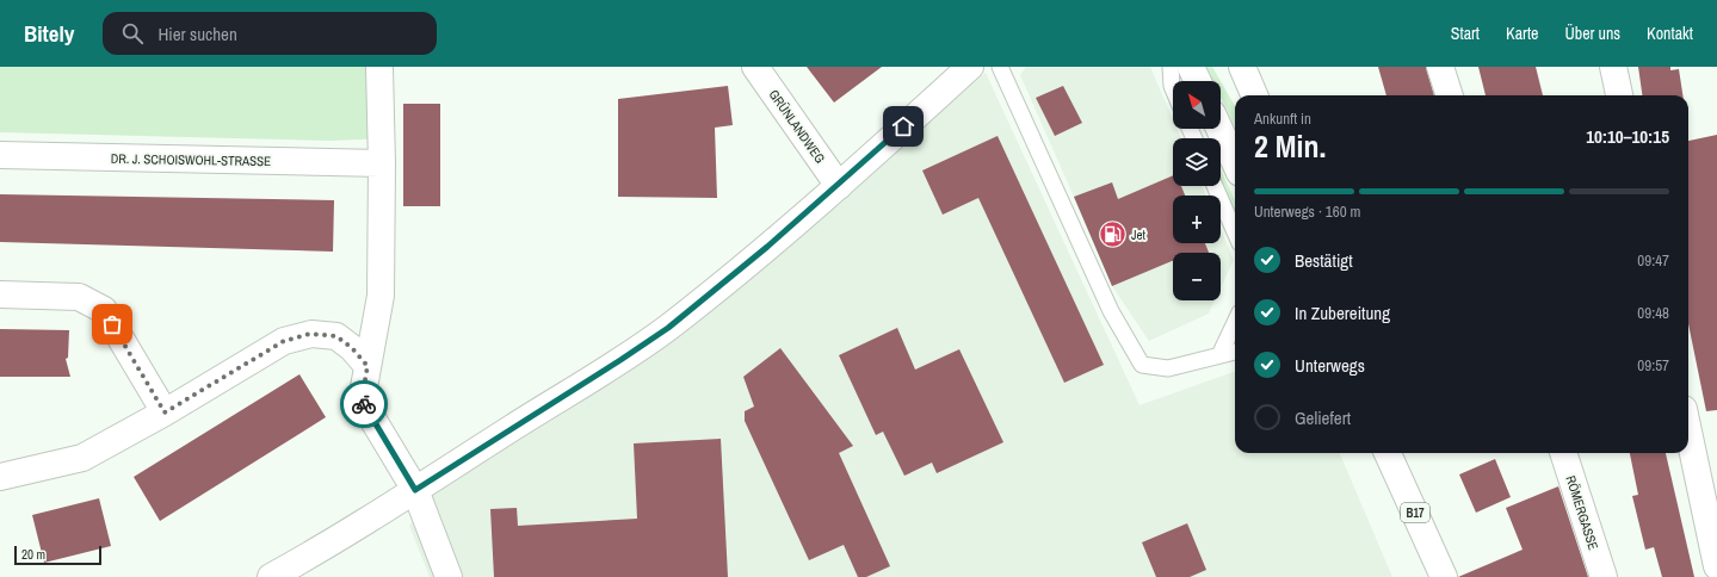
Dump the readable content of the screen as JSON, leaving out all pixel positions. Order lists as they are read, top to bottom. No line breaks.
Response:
{"streets":{"street":["GRÜNLANDWEG","DR. J. SCHOISWOHL-STRASSE","B17","RÖMERGASSE"]},"places":{"fuel station":["Jet"]},"scale_bar":"20 m","north":"top left","page":{"header":"Bitely","search":"Hier suchen","nav":["Start","Karte","Über uns","Kontakt"],"map_buttons":["+","−"],"heading":["2 Min.","Ankunft in","10:10–10:15"],"bar":"Unterwegs · 160 m","list":[["Bestätigt","09:47"],["In Zubereitung","09:48"],["Unterwegs","09:57"],"Geliefert"],"scale":"20 m"}}
